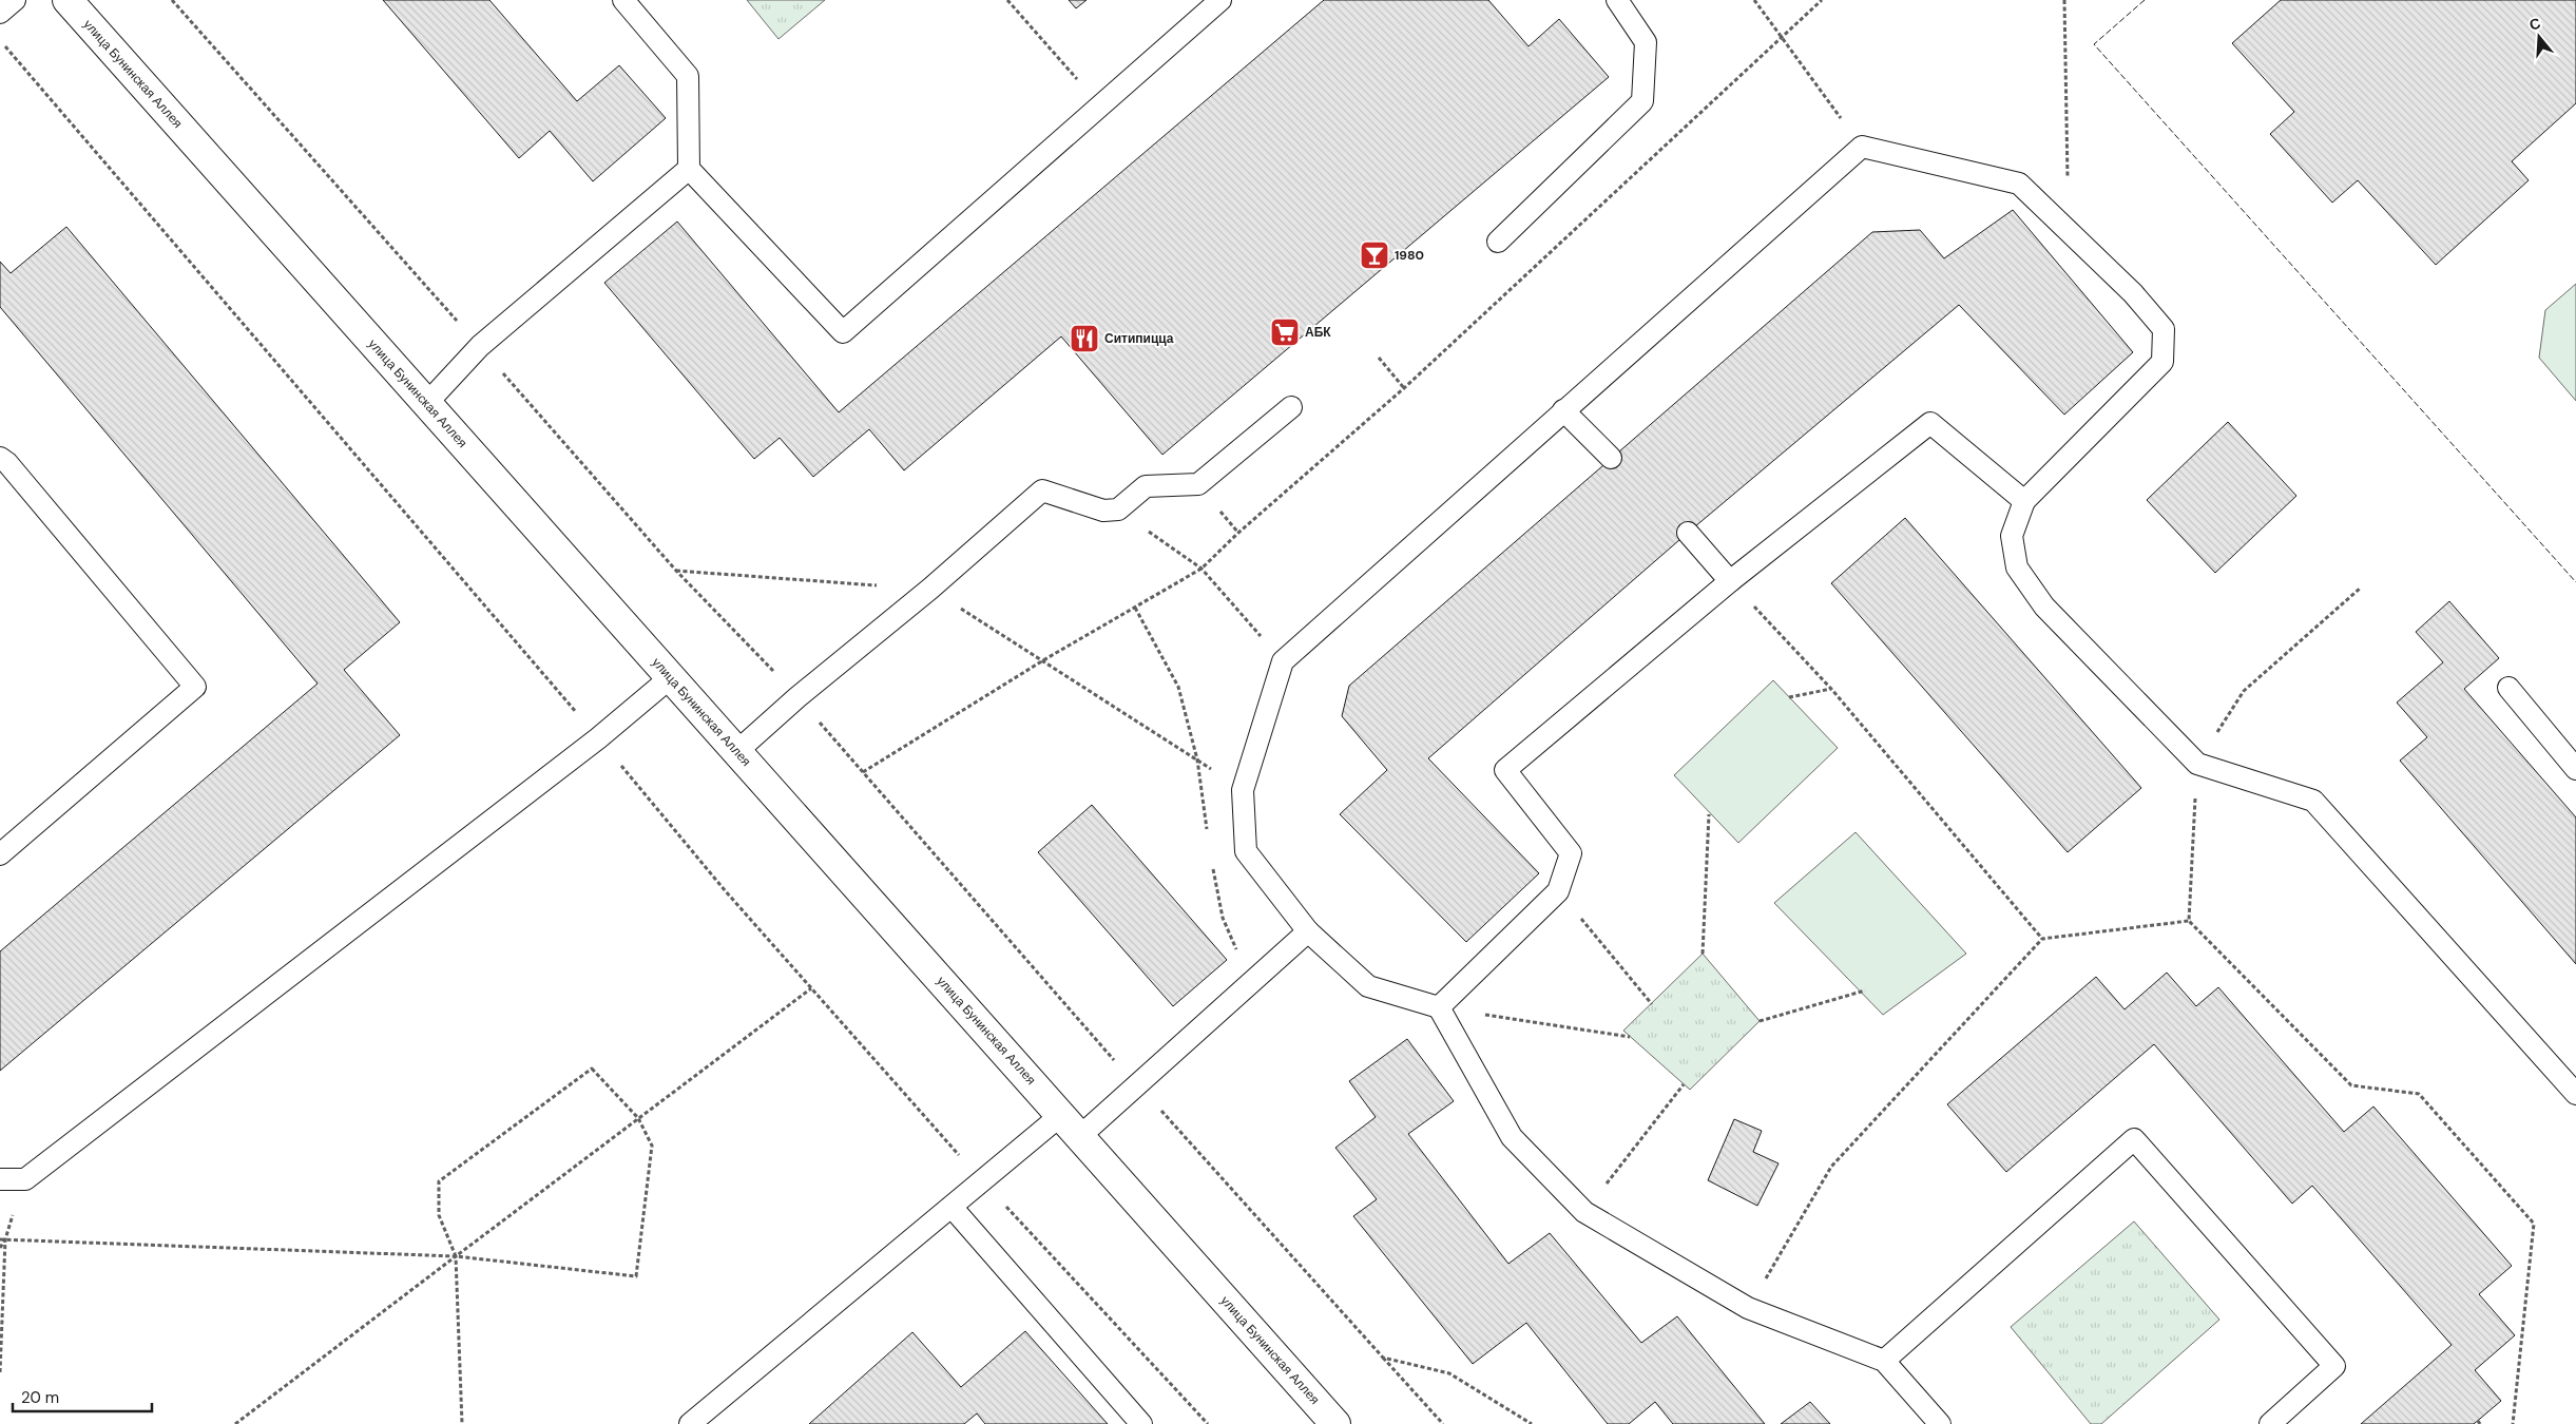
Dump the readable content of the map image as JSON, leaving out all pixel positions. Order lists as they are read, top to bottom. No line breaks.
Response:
{"streets":{"street":["улица Бунинская Аллея"]},"places":{"bar":["1980"],"supermarket":["АБК"],"restaurant":["Ситипицца"]},"scale_bar":"20 m","north":"top"}
